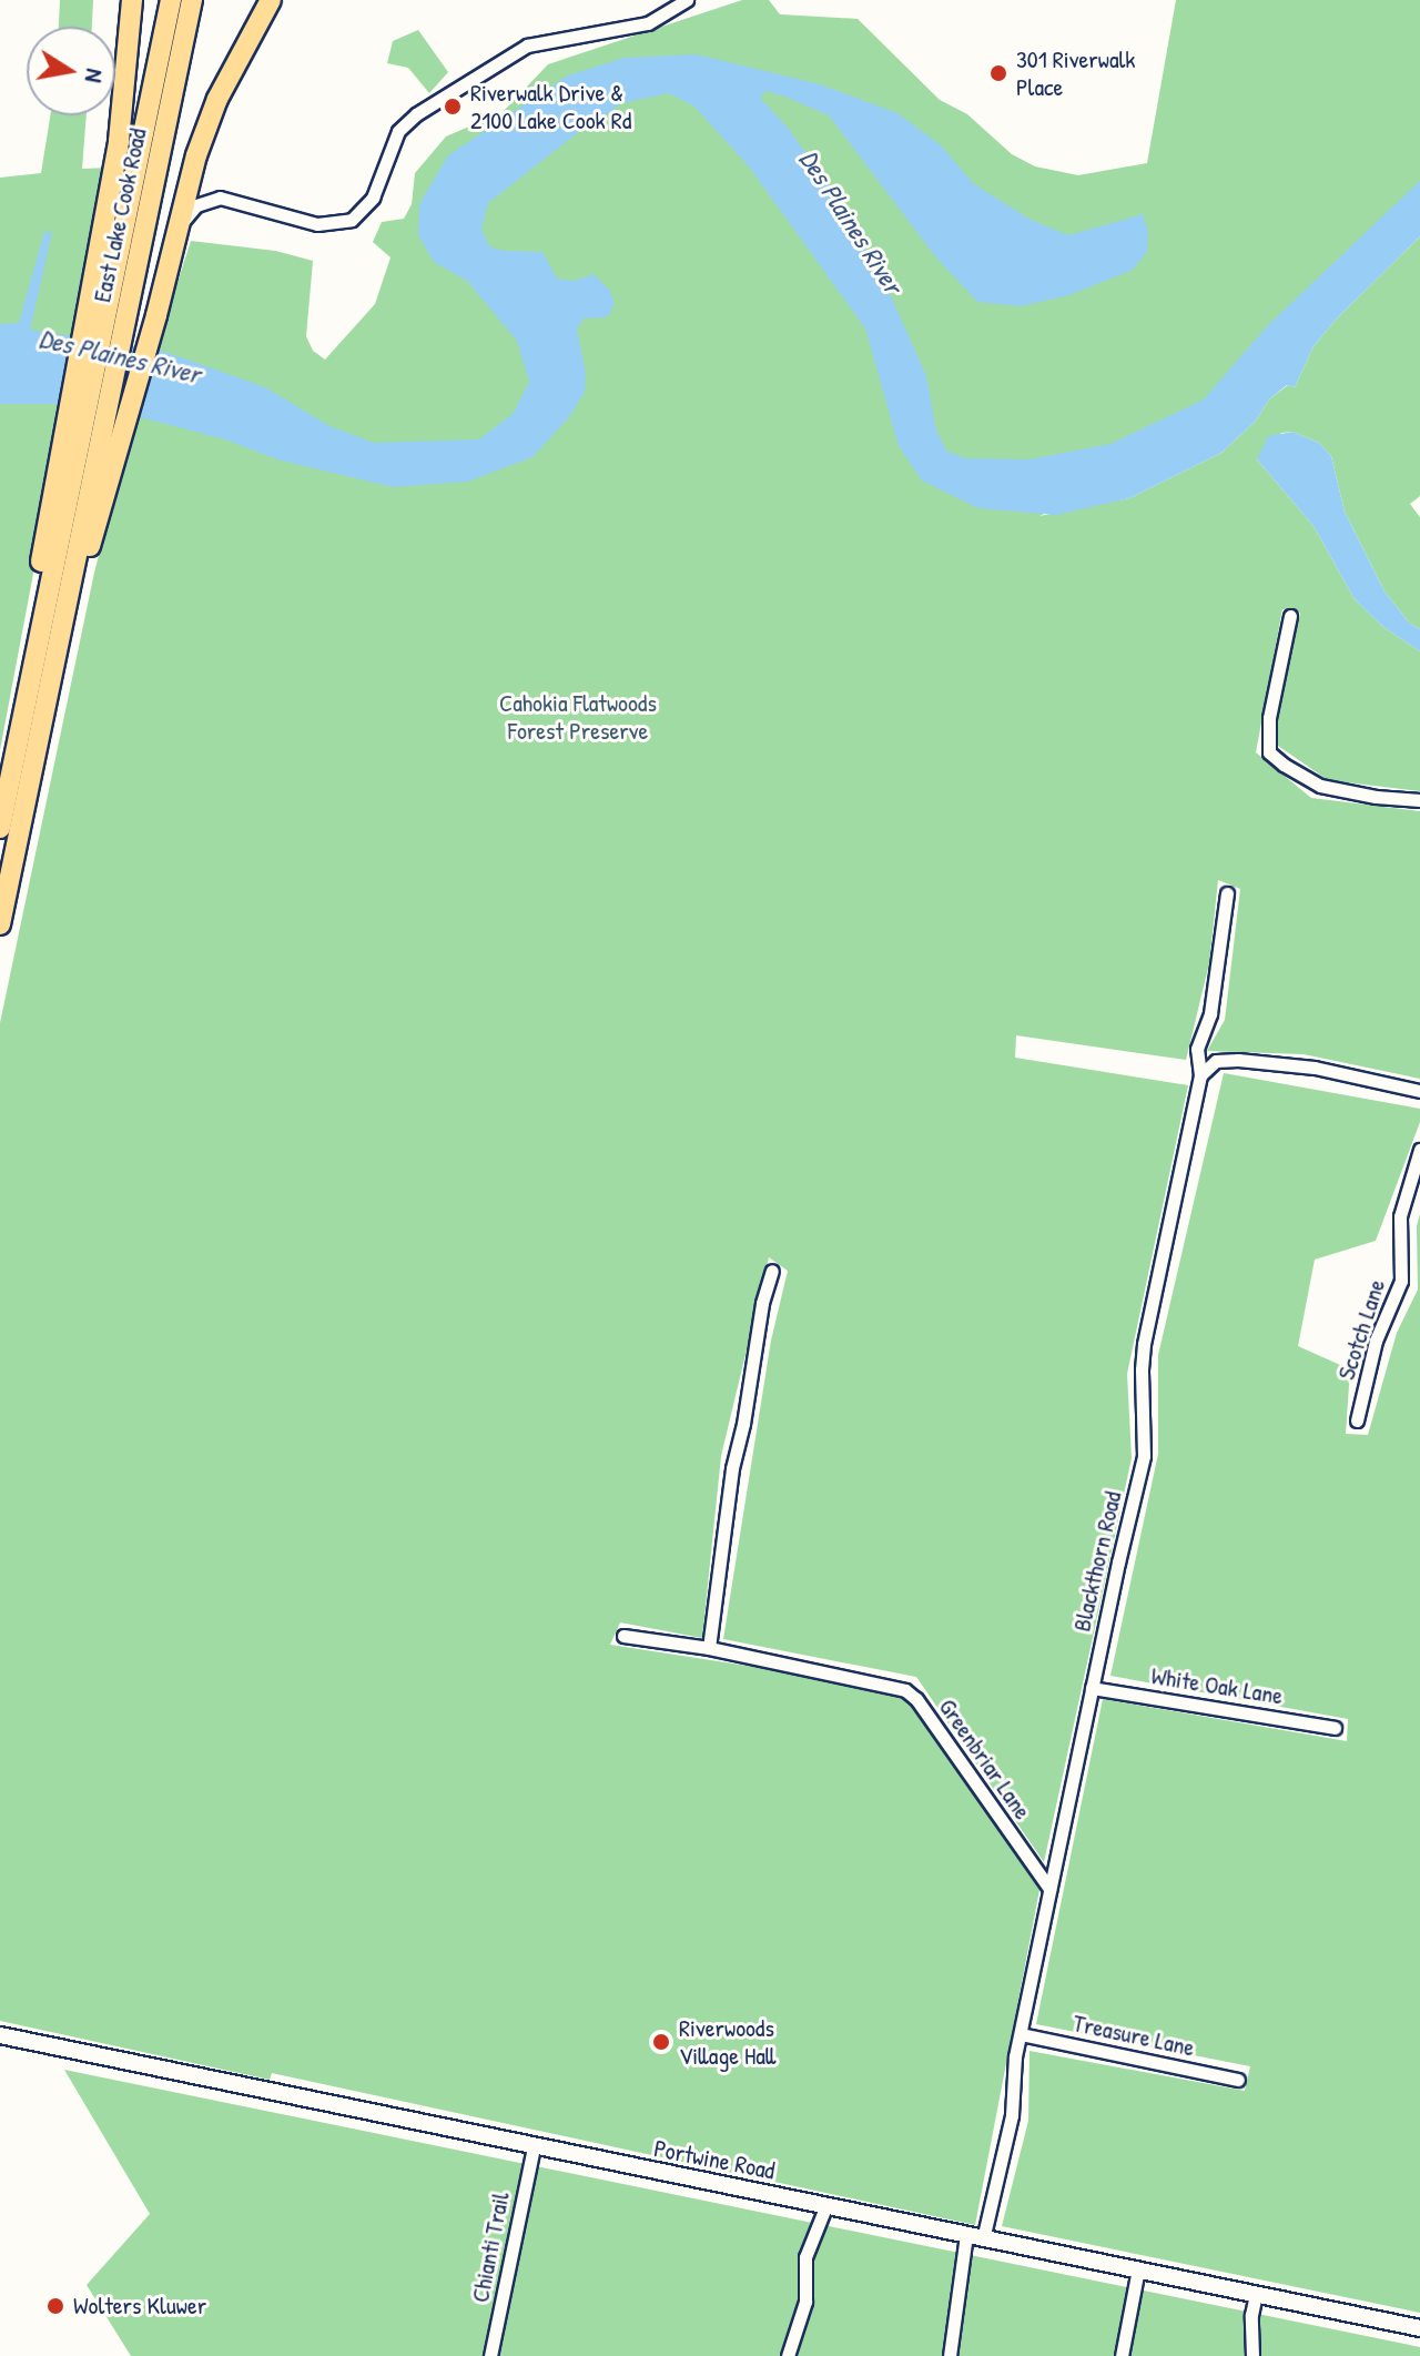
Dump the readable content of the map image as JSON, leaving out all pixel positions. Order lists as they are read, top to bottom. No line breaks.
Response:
{"streets":{"main road":["East Lake Cook Road"],"street":["Scotch Lane","Blackthorn Road","White Oak Lane","Greenbriar Lane","Treasure Lane","Portwine Road","Chianti Trail"]},"crossings":[["Blackthorn Road","White Oak Lane"],["Blackthorn Road","Greenbriar Lane"],["Blackthorn Road","Treasure Lane"],["Blackthorn Road","Portwine Road"],["Portwine Road","Chianti Trail"]],"water":["Des Plaines River"],"parks":["Cahokia Flatwoods Forest Preserve"],"places":["301 Riverwalk Place","Riverwalk Drive & 2100 Lake Cook Rd","Riverwoods Village Hall","Wolters Kluwer"],"north":"right"}
